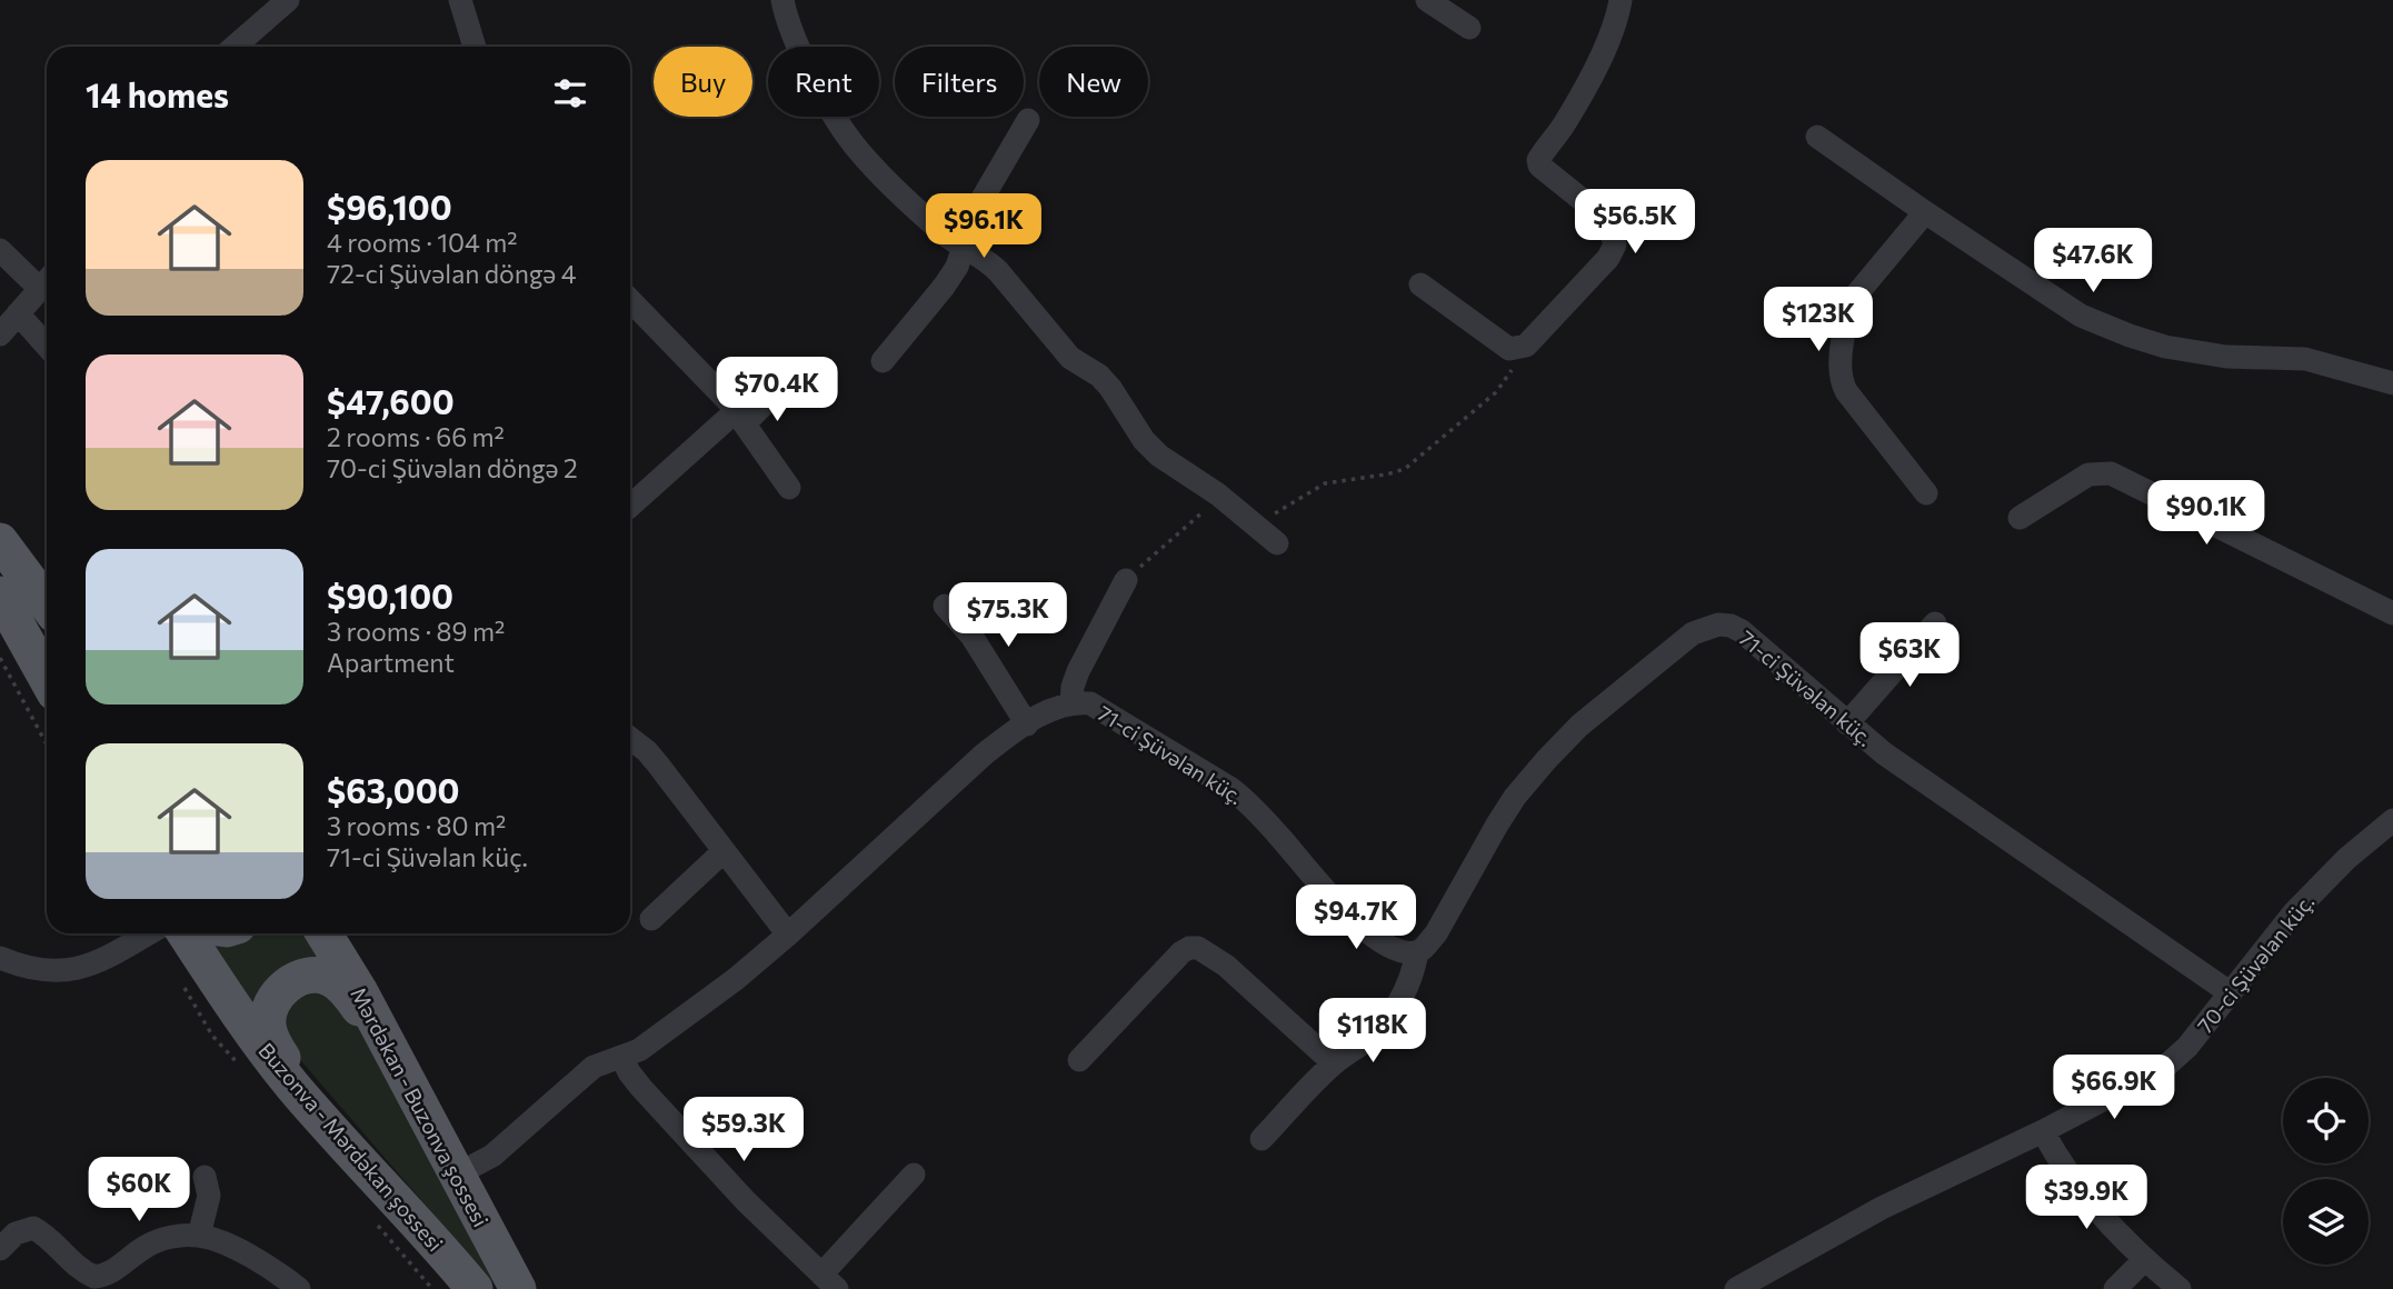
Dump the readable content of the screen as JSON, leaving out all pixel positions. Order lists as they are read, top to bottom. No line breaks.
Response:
{"streets":{"main road":["Mərdəkan - Buzonva şossesi","Buzonva - Mərdəkan şossesi"],"street":["71-ci Şüvəlan küç.","70-ci Şüvəlan küç."]},"crossings":[["71-ci Şüvəlan küç.","70-ci Şüvəlan küç."],["71-ci Şüvəlan küç.","Mərdəkan - Buzonva şossesi"]],"page":{"chip":["Buy","Rent","Filters","New"],"heading":"14 homes","list":[{"name":"$96,100","note":"4 rooms · 104 m² · 72-ci Şüvəlan döngə 4"},{"name":"$47,600","note":"2 rooms · 66 m² · 70-ci Şüvəlan döngə 2"},{"name":"$90,100","note":"3 rooms · 89 m² · Apartment"},{"name":"$63,000","note":"3 rooms · 80 m² · 71-ci Şüvəlan küç."}],"price":["$56.5K","$96.1K","$47.6K","$123K","$70.4K","$90.1K","$75.3K","$63K","$94.7K","$118K","$66.9K","$59.3K","$60K","$39.9K"]}}
